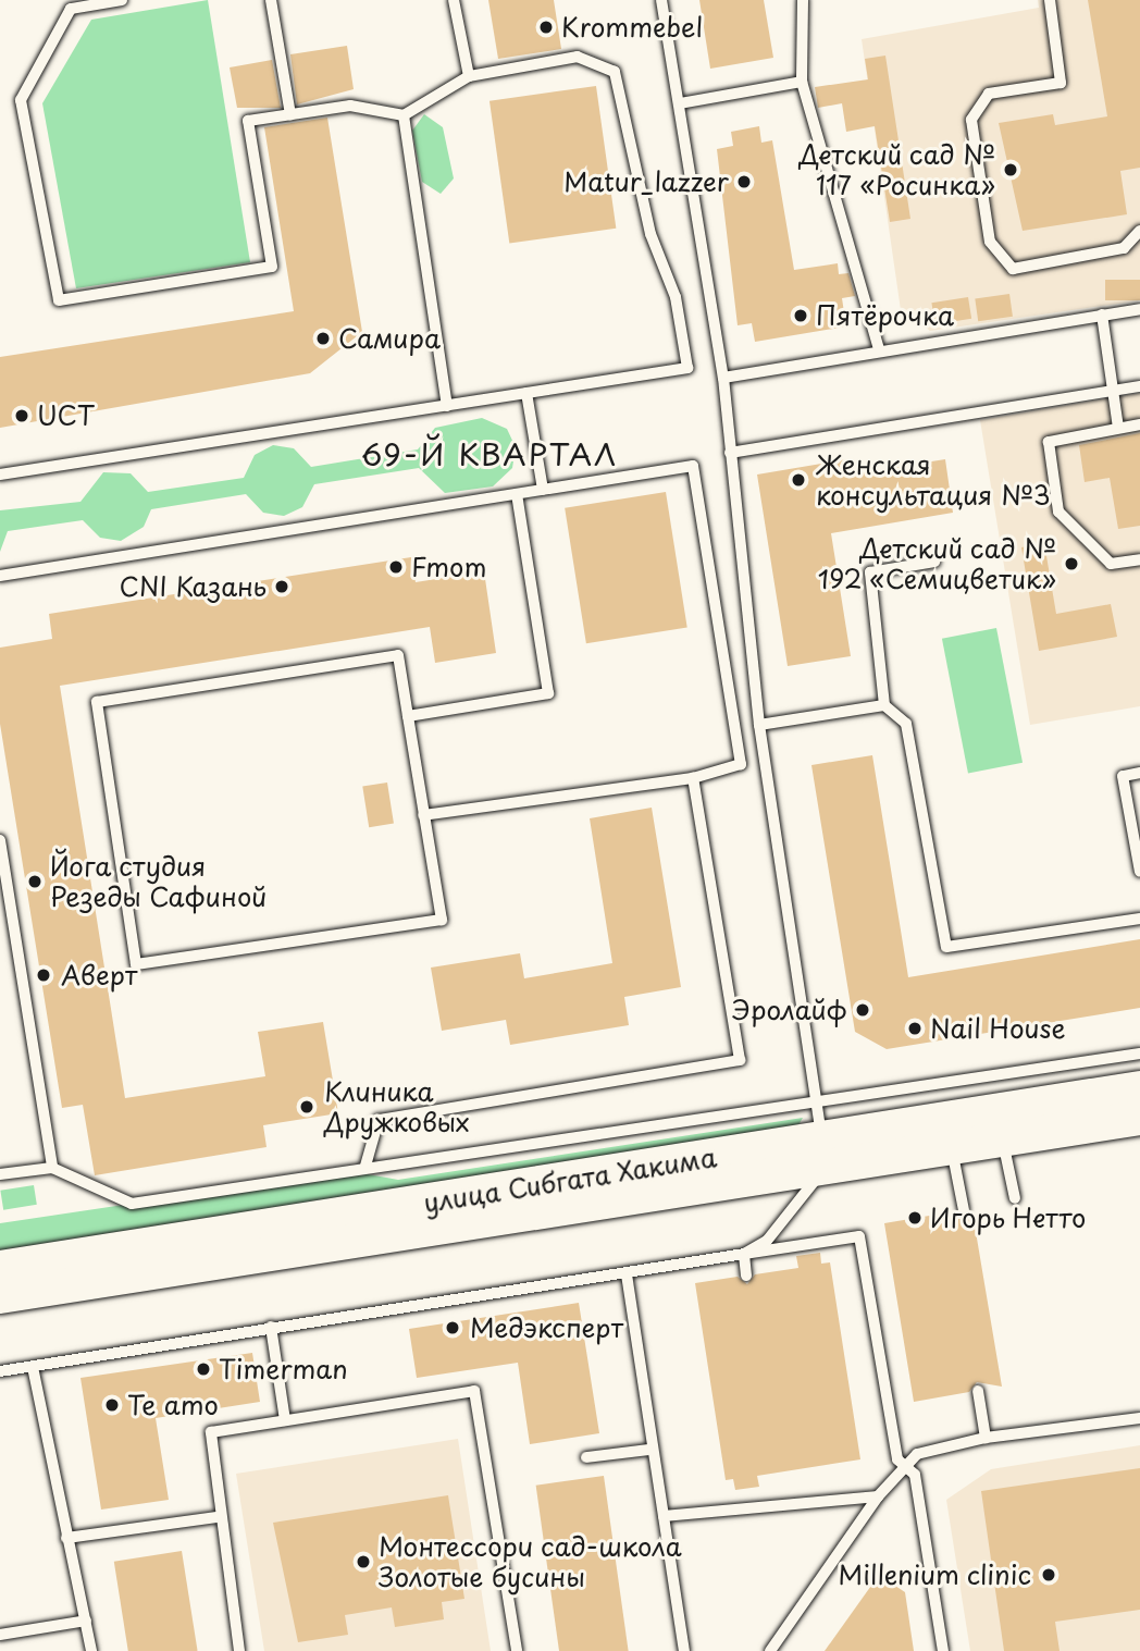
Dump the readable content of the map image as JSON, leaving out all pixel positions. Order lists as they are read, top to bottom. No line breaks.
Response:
{"streets":{"main road":["улица Сибгата Хакима"]},"districts":["69-Й КВАРТАЛ"],"places":["Krommebel","Детский сад № 117 «Росинка»","Matur_lazzer","Пятёрочка","Самира","UCT","Женская консультация №3","Детский сад № 192 «Семицветик»","Fmom","CNI Казань","Йога студия Резеды Сафиной","Аверт","Эролайф","Nail House","Клиника Дружковых","Игорь Нетто","Медэксперт","Timerman","Te amo","Монтессори сад-школа Золотые бусины","Millenium clinic"]}
